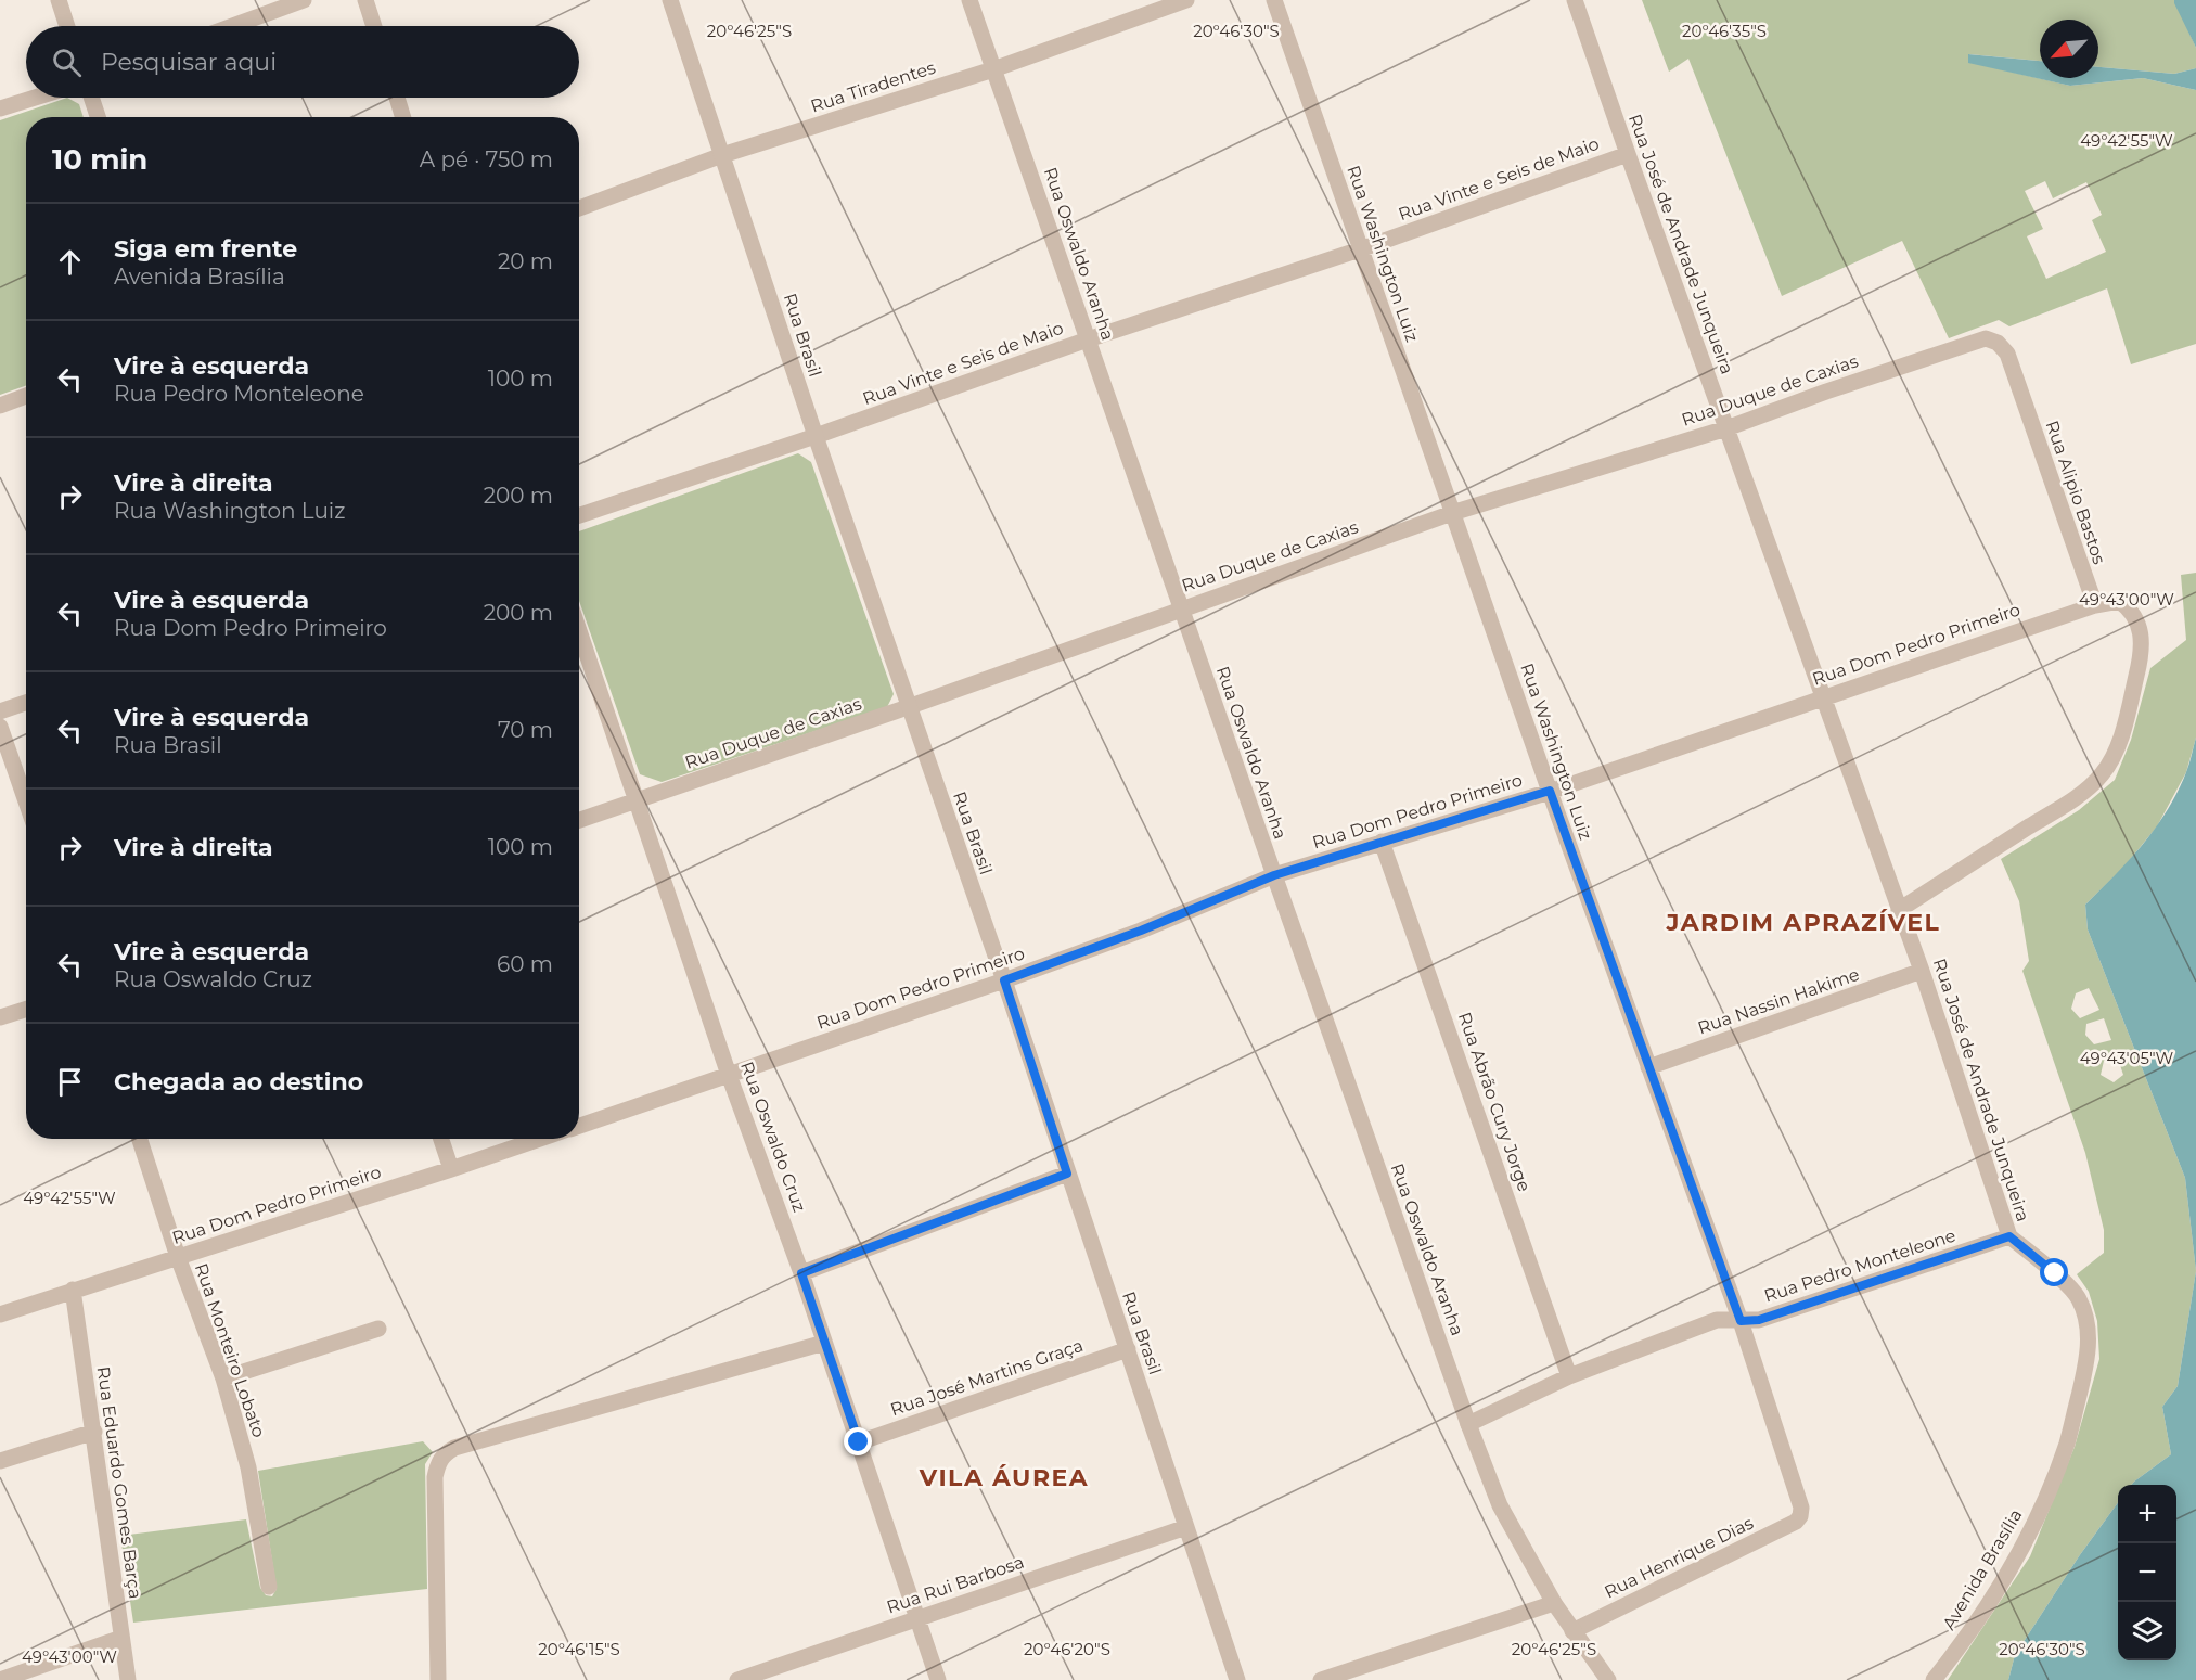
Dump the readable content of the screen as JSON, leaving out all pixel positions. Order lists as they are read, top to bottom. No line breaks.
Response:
{"streets":{"street":["Rua Tiradentes","Rua Vinte e Seis de Maio","Rua José de Andrade Junqueira","Rua Oswaldo Aranha","Rua Washington Luiz","Rua Brasil","Rua Duque de Caxias","Rua Alipio Bastos","Rua Dom Pedro Primeiro","Rua Nassin Hakime","Rua Abrão Cury Jorge","Rua Oswaldo Cruz","Rua Pedro Monteleone","Rua Monteiro Lobato","Rua José Martins Graça","Rua Eduardo Gomes Barça","Rua Henrique Dias","Avenida Brasília","Rua Rui Barbosa"]},"crossings":[["Rua Tiradentes","Rua Oswaldo Aranha"],["Rua Tiradentes","Rua Brasil"],["Rua Vinte e Seis de Maio","Rua José de Andrade Junqueira"],["Rua Vinte e Seis de Maio","Rua Oswaldo Aranha"],["Rua Vinte e Seis de Maio","Rua Washington Luiz"],["Rua Vinte e Seis de Maio","Rua Brasil"],["Rua José de Andrade Junqueira","Rua Duque de Caxias"],["Rua José de Andrade Junqueira","Rua Dom Pedro Primeiro"],["Rua José de Andrade Junqueira","Rua Nassin Hakime"],["Rua José de Andrade Junqueira","Rua Pedro Monteleone"],["Rua José de Andrade Junqueira","Avenida Brasília"],["Rua Oswaldo Aranha","Rua Duque de Caxias"],["Rua Oswaldo Aranha","Rua Dom Pedro Primeiro"],["Rua Oswaldo Aranha","Rua Pedro Monteleone"],["Rua Oswaldo Aranha","Rua Henrique Dias"],["Rua Washington Luiz","Rua Duque de Caxias"],["Rua Washington Luiz","Rua Dom Pedro Primeiro"],["Rua Washington Luiz","Rua Nassin Hakime"],["Rua Washington Luiz","Rua Pedro Monteleone"],["Rua Washington Luiz","Rua Henrique Dias"],["Rua Brasil","Rua Duque de Caxias"],["Rua Brasil","Rua Dom Pedro Primeiro"],["Rua Brasil","Rua José Martins Graça"],["Rua Brasil","Rua Rui Barbosa"],["Rua Duque de Caxias","Rua Alipio Bastos"],["Rua Duque de Caxias","Rua Oswaldo Cruz"],["Rua Alipio Bastos","Rua Dom Pedro Primeiro"],["Rua Dom Pedro Primeiro","Rua Abrão Cury Jorge"],["Rua Dom Pedro Primeiro","Rua Oswaldo Cruz"],["Rua Dom Pedro Primeiro","Rua Monteiro Lobato"],["Rua Dom Pedro Primeiro","Rua Eduardo Gomes Barça"],["Rua Abrão Cury Jorge","Rua Pedro Monteleone"],["Rua Oswaldo Cruz","Rua José Martins Graça"],["Rua Oswaldo Cruz","Rua Rui Barbosa"],["Rua Pedro Monteleone","Avenida Brasília"]],"districts":["JARDIM APRAZÍVEL","VILA ÁUREA"],"north":"bottom left","page":{"search":"Pesquisar aqui","heading":["10 min","A pé · 750 m"],"list":[["Siga em frente","Avenida Brasília","20 m"],["Vire à esquerda","Rua Pedro Monteleone","100 m"],["Vire à direita","Rua Washington Luiz","200 m"],["Vire à esquerda","Rua Dom Pedro Primeiro","200 m"],["Vire à esquerda","Rua Brasil","70 m"],["Vire à direita","100 m"],["Vire à esquerda","Rua Oswaldo Cruz","60 m"],"Chegada ao destino"],"map_buttons":["+","−"]},"coordinates":["20°46'25\"S","20°46'30\"S","20°46'35\"S","49°42'55\"W","49°43'00\"W","49°43'05\"W","20°46'15\"S","20°46'20\"S"]}
